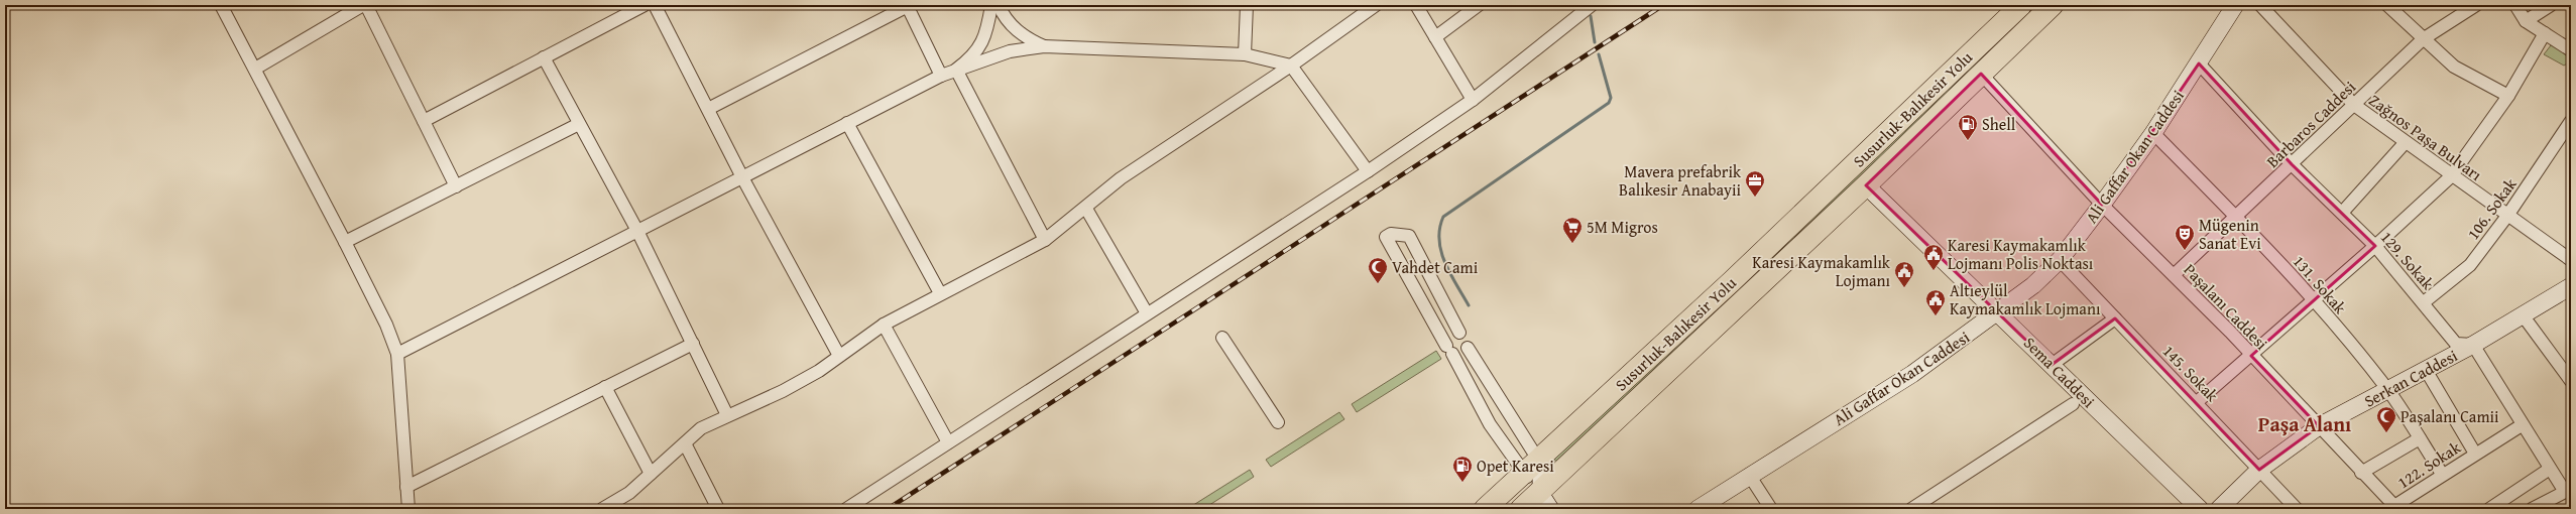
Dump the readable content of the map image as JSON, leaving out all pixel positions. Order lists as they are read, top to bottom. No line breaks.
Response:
{"streets":{"highway":["Susurluk-Balıkesir Yolu"],"main road":["Ali Gaffar Okan Caddesi","Sema Caddesi","Serkan Caddesi"],"street":["Barbaros Caddesi","Zağnos Paşa Bulvarı","106. Sokak","129. Sokak","131. Sokak","Paşalanı Caddesi","145. Sokak","122. Sokak"]},"crossings":[["Susurluk-Balıkesir Yolu","Paşalanı Caddesi"],["Susurluk-Balıkesir Yolu","Sema Caddesi"],["Barbaros Caddesi","Zağnos Paşa Bulvarı"],["Barbaros Caddesi","129. Sokak"],["Barbaros Caddesi","131. Sokak"],["Barbaros Caddesi","Paşalanı Caddesi"],["Zağnos Paşa Bulvarı","106. Sokak"],["Ali Gaffar Okan Caddesi","129. Sokak"],["Ali Gaffar Okan Caddesi","131. Sokak"],["Ali Gaffar Okan Caddesi","Paşalanı Caddesi"],["Ali Gaffar Okan Caddesi","Sema Caddesi"],["Ali Gaffar Okan Caddesi","145. Sokak"],["106. Sokak","129. Sokak"],["129. Sokak","Serkan Caddesi"],["131. Sokak","Serkan Caddesi"],["131. Sokak","122. Sokak"],["Paşalanı Caddesi","Serkan Caddesi"],["Paşalanı Caddesi","122. Sokak"],["145. Sokak","Serkan Caddesi"]],"districts":["Paşa Alanı"],"places":{"fuel station":["Shell","Opet Karesi"],"office":["Mavera prefabrik Balıkesir Anabayii"],"supermarket":["5M Migros"],"theatre":["Mügenin Sanat Evi"],"public building":["Karesi Kaymakamlık Lojmanı Polis Noktası","Karesi Kaymakamlık Lojmanı","Altıeylül Kaymakamlık Lojmanı"],"mosque":["Vahdet Cami","Paşalanı Camii"]}}
